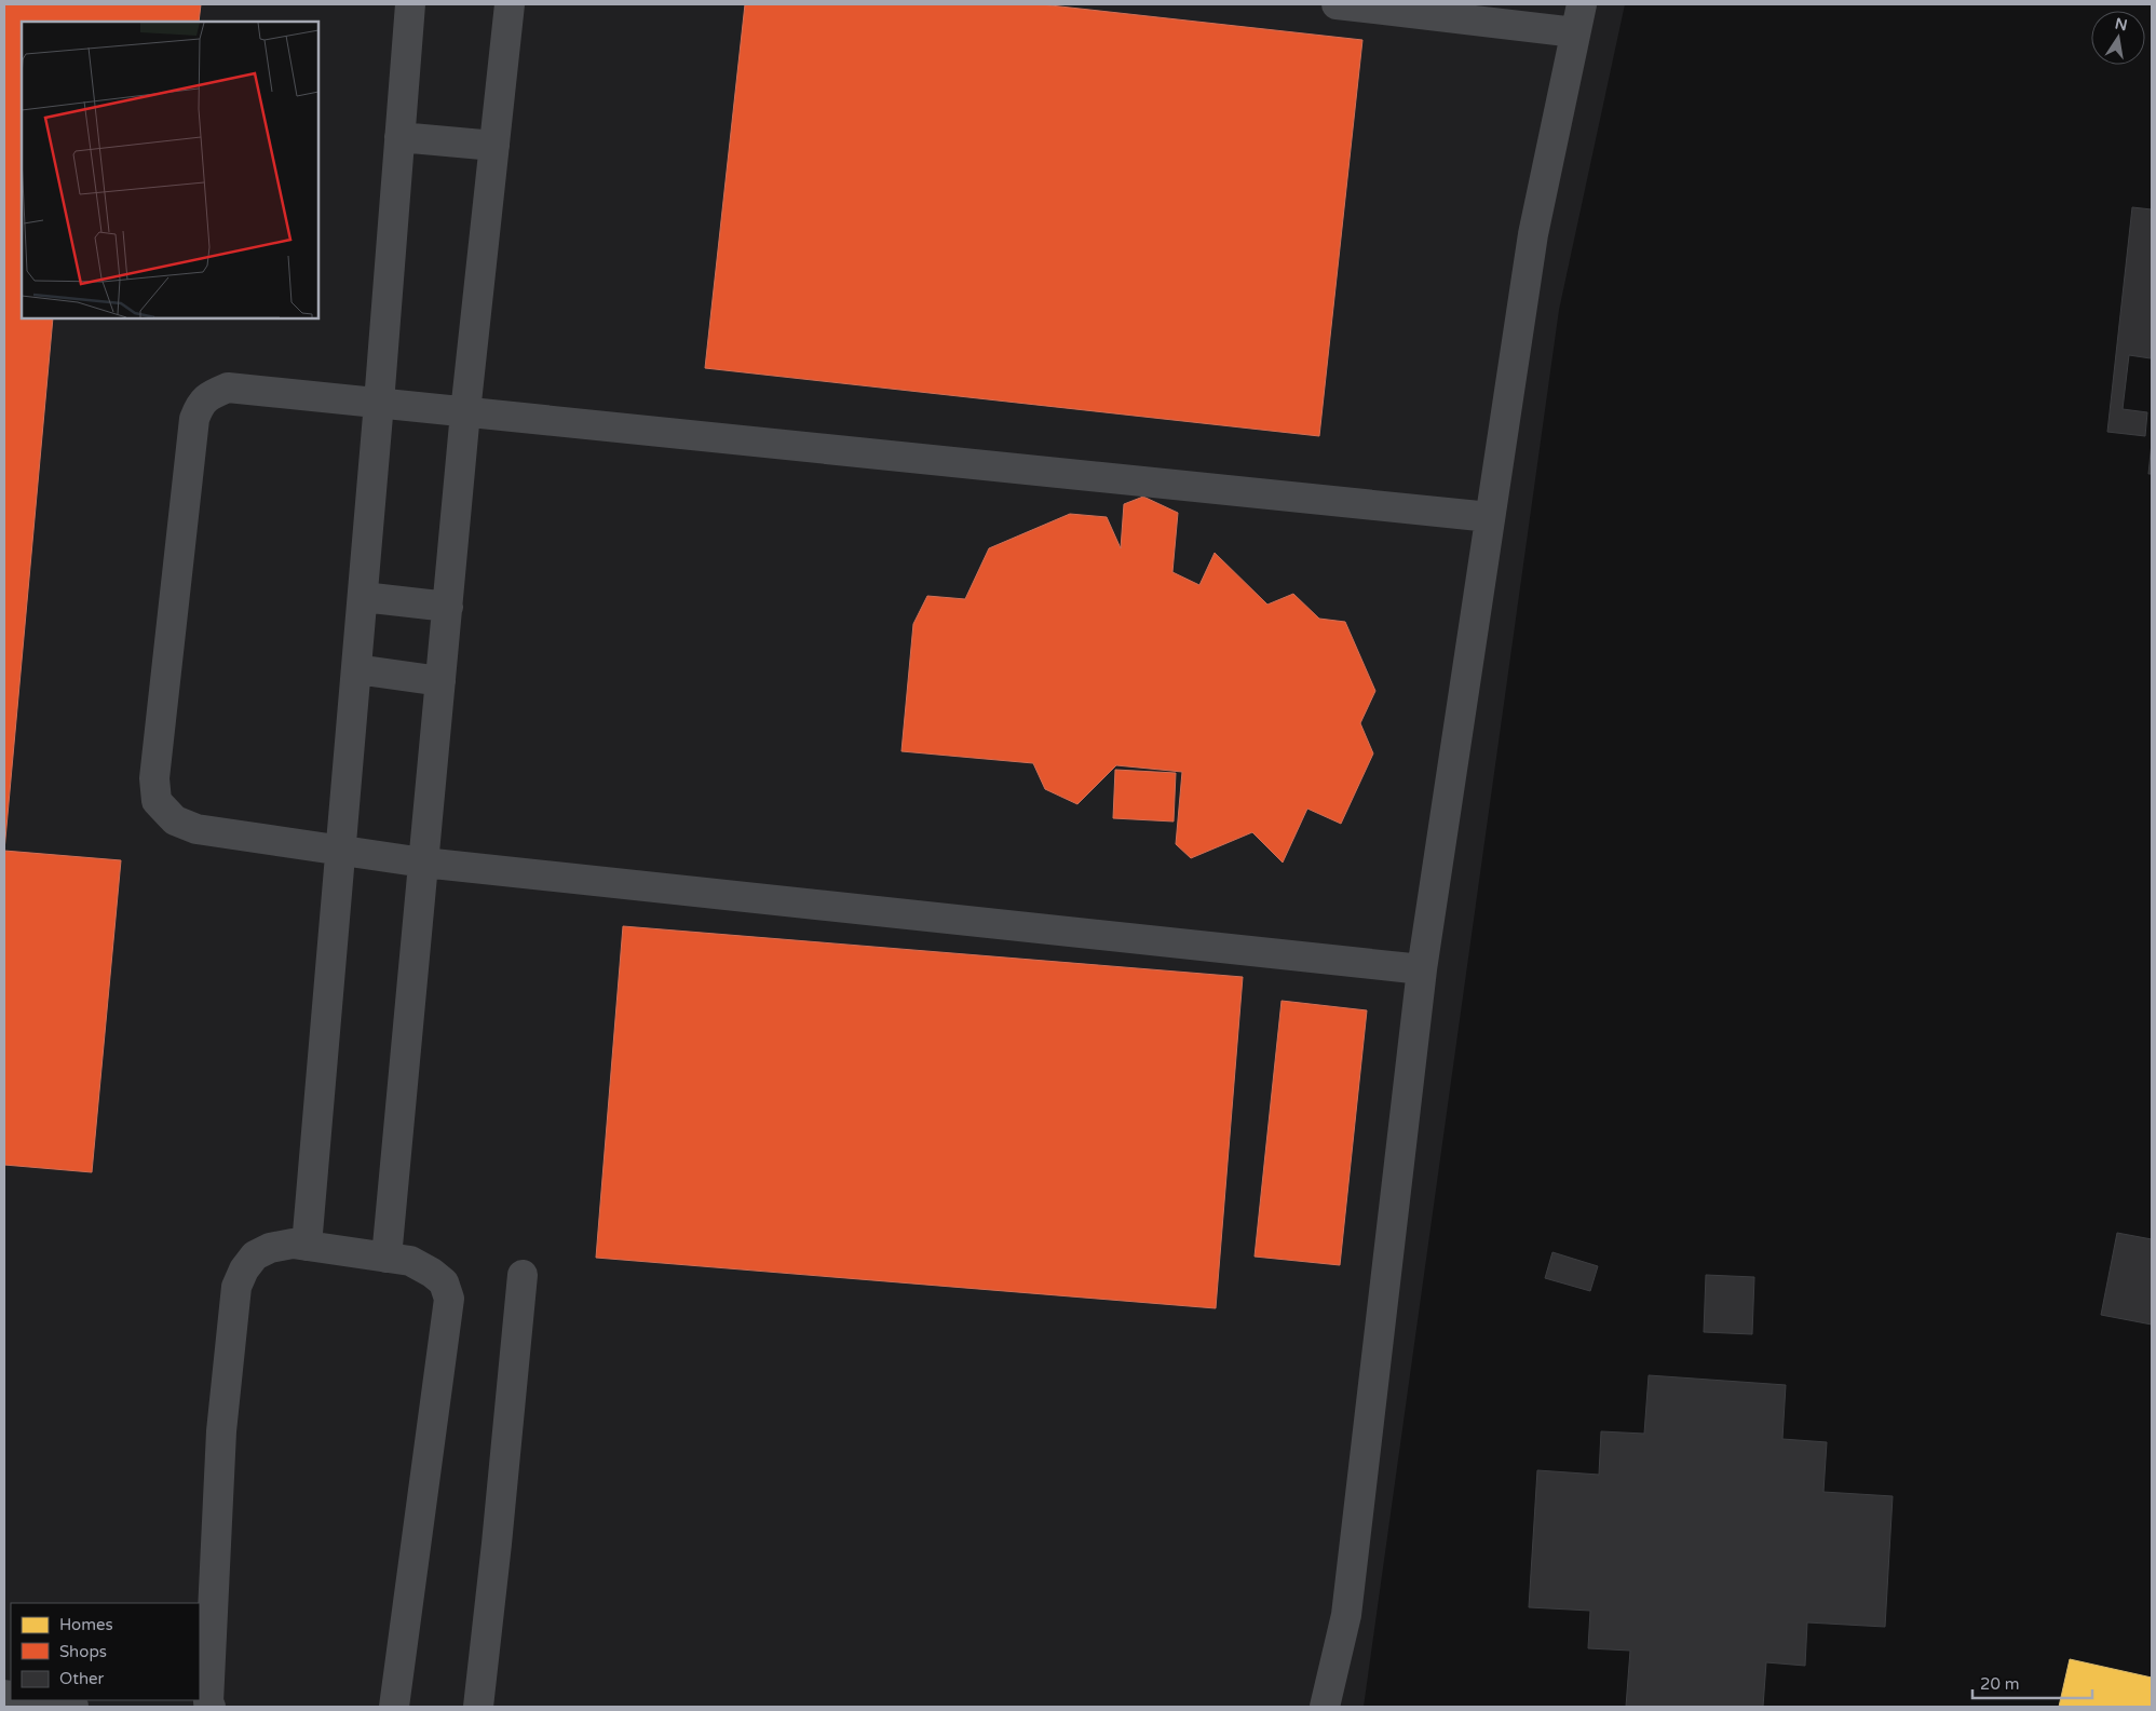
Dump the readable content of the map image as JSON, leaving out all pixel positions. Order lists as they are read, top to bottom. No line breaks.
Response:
{"legend":["Homes","Shops","Other"],"scale_bar":"20 m","north":"top"}
